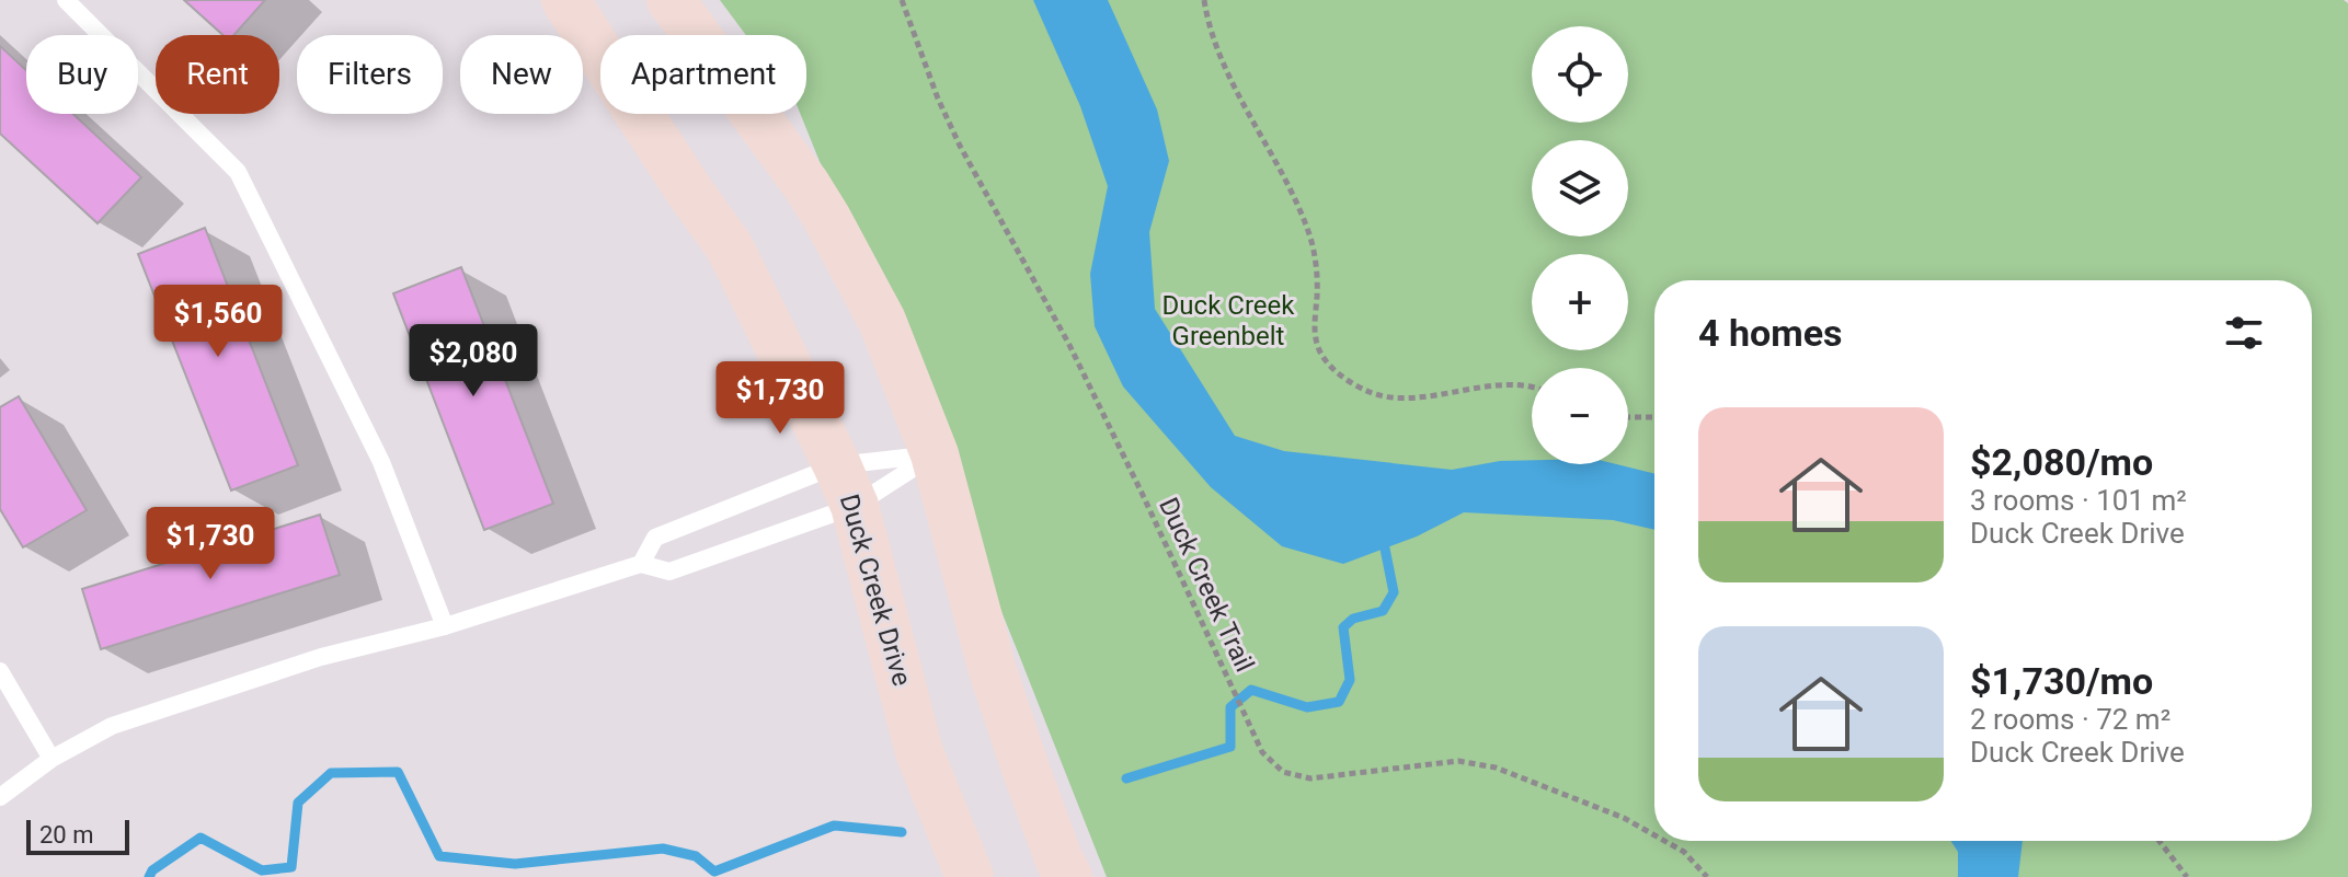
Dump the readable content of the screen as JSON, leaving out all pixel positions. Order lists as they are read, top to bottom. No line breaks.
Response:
{"streets":{"main road":["Duck Creek Drive"],"path":["Duck Creek Trail"]},"parks":["Duck Creek Greenbelt"],"scale_bar":"20 m","page":{"map_buttons":["+","−"],"chip":["Buy","Rent","Filters","New","Apartment"],"heading":"4 homes","price":["$1,560","$2,080","$1,730","$1,730"],"list":[{"name":"$2,080/mo","note":"3 rooms · 101 m² · Duck Creek Drive"},{"name":"$1,730/mo","note":"2 rooms · 72 m² · Duck Creek Drive"}],"scale":"20 m"}}
